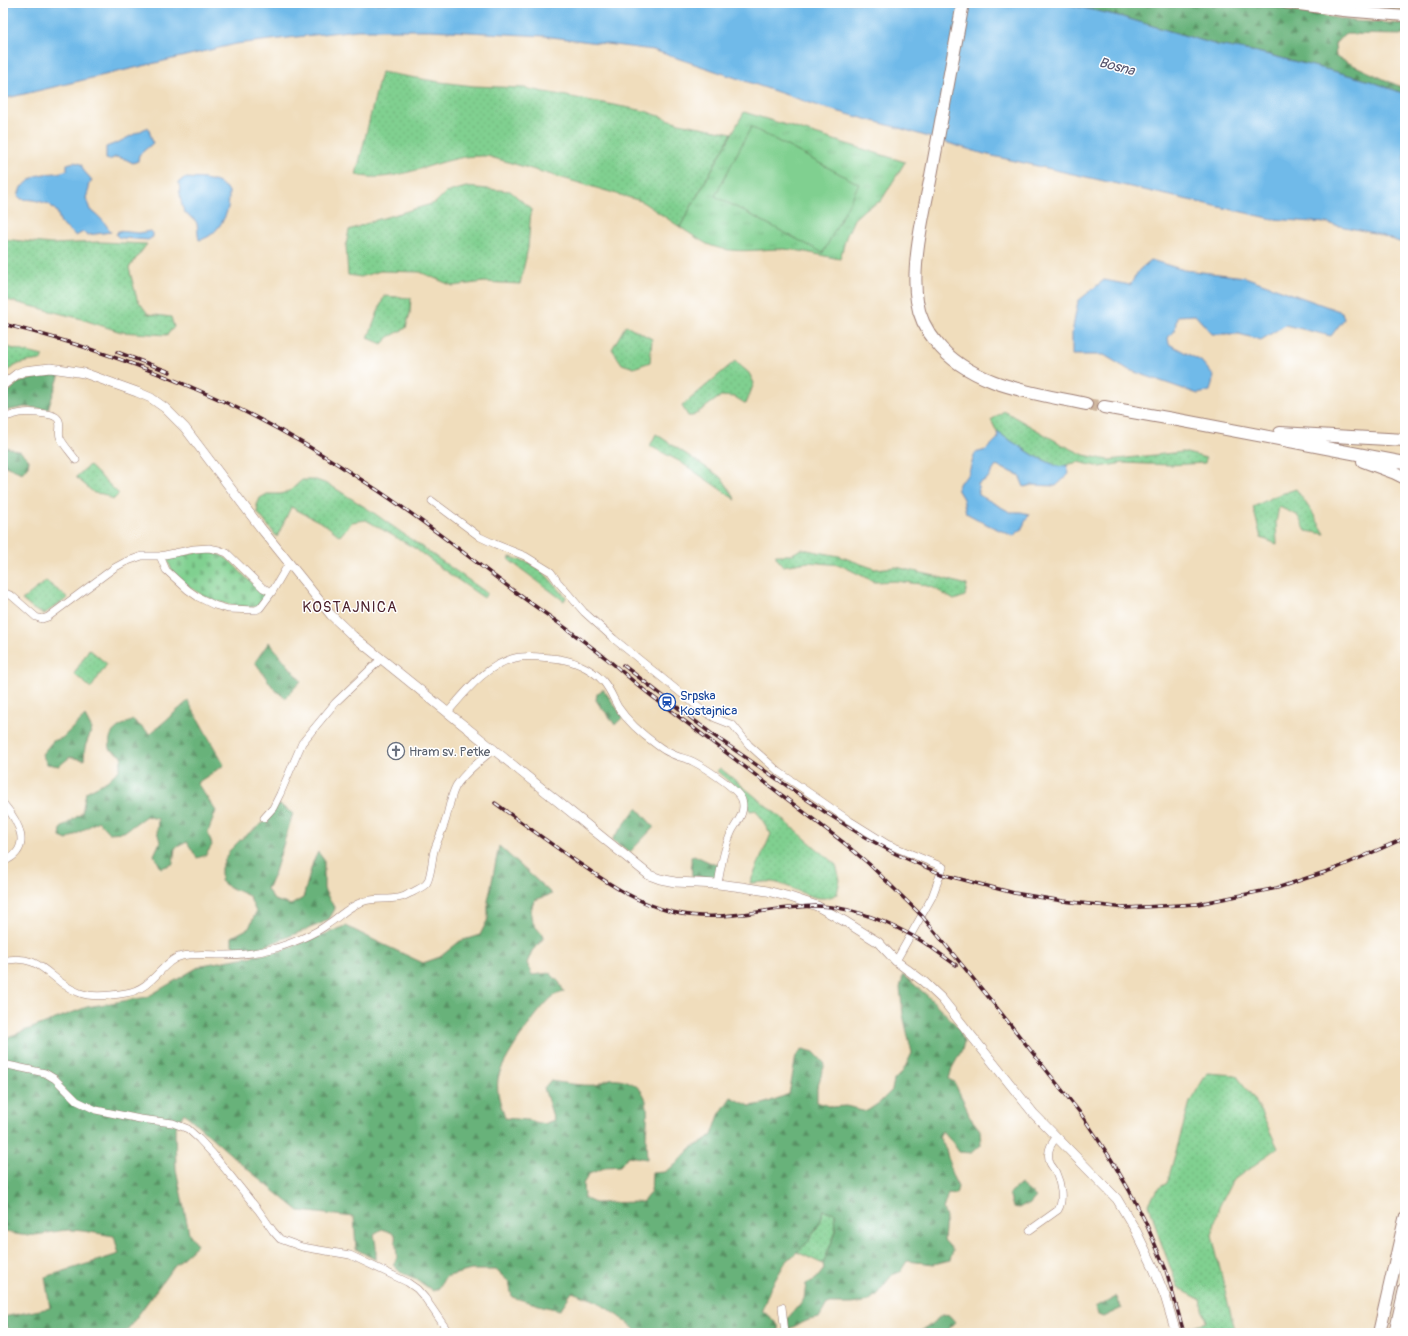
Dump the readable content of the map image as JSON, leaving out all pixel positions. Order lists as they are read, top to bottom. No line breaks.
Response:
{"districts":["KOSTAJNICA"],"water":["Bosna"],"places":{"station":["Srpska Kostajnica"],"church":["Hram sv. Petke"]}}
